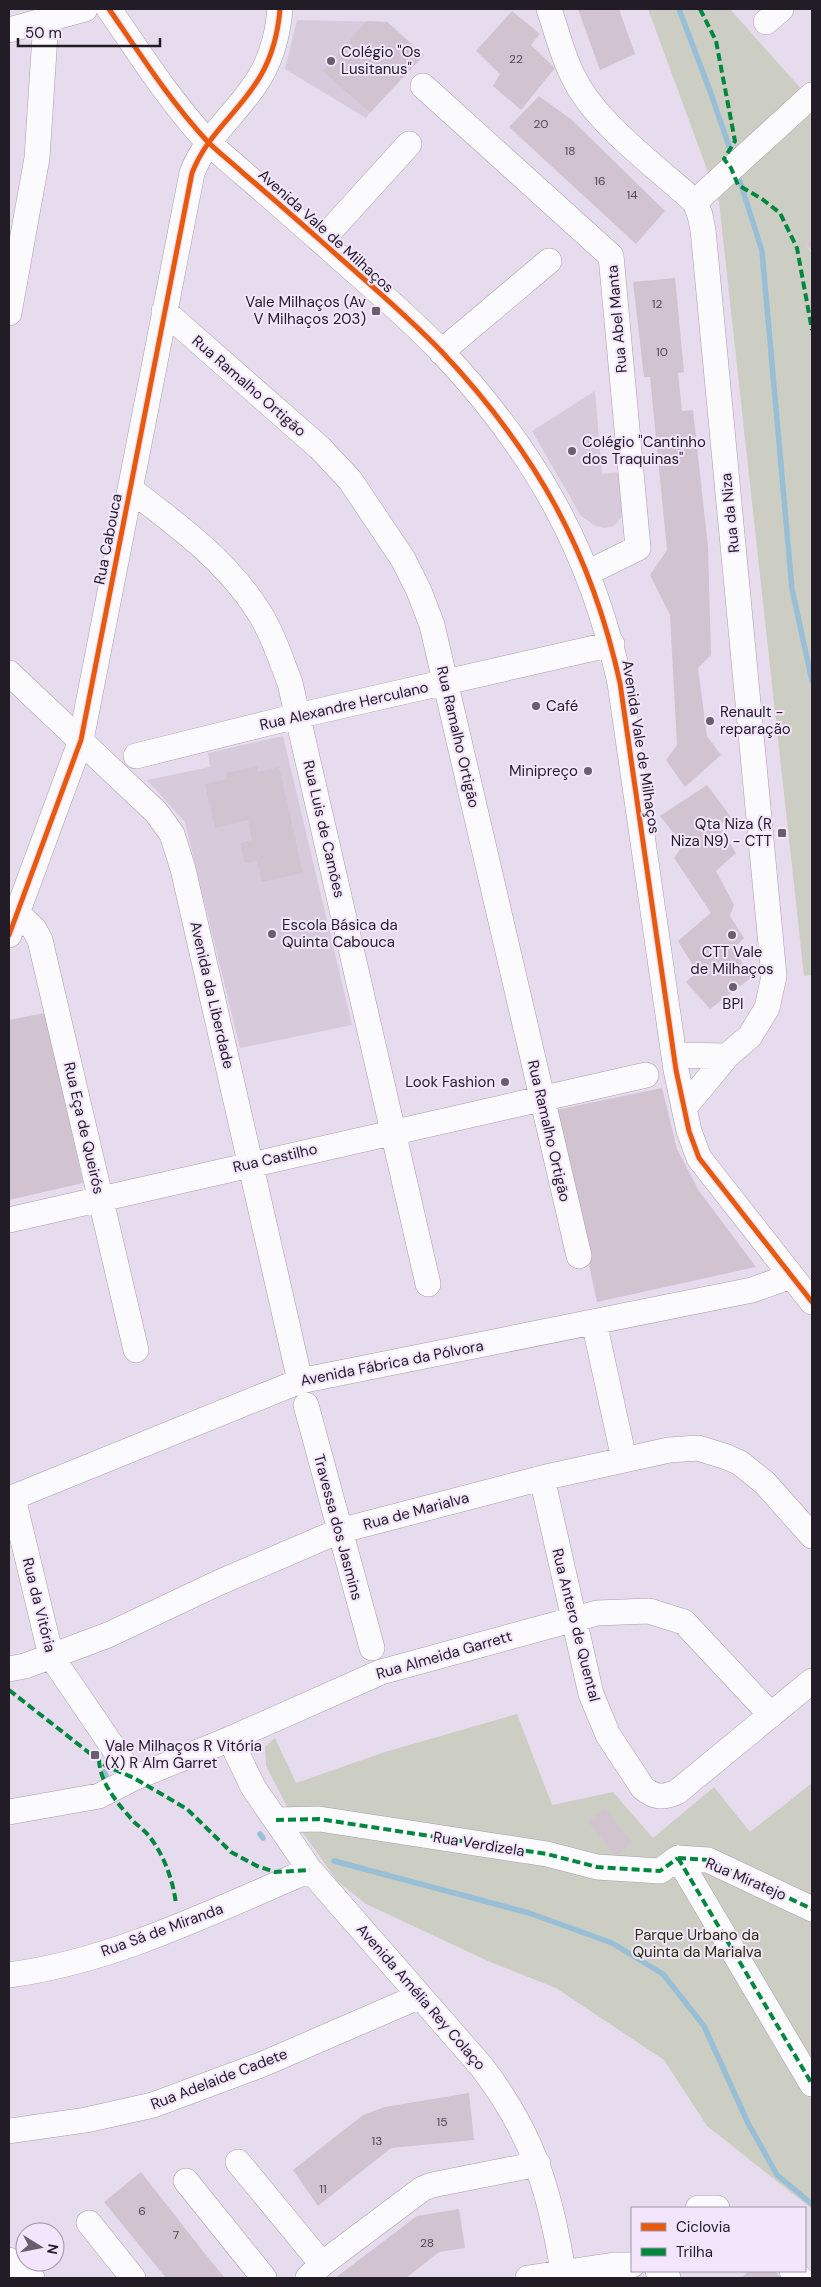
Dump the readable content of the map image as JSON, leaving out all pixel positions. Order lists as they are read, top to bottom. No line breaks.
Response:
{"streets":{"street":["Avenida Vale de Milhaços","Rua Abel Manta","Rua Ramalho Ortigão","Rua da Niza","Rua Cabouca","Rua Alexandre Herculano","Rua Luis de Camões","Avenida da Liberdade","Rua Eça de Queirós","Rua Castilho","Avenida Fábrica da Pólvora","Rua de Marialva","Travessa dos Jasmins","Rua da Vitória","Rua Antero de Quental","Rua Almeida Garrett","Rua Verdizela","Rua Miratejo","Rua Sá de Miranda","Avenida Amélia Rey Colaço","Rua Adelaide Cadete"]},"crossings":[["Avenida Vale de Milhaços","Rua Abel Manta"],["Avenida Vale de Milhaços","Rua da Niza"],["Avenida Vale de Milhaços","Rua Cabouca"],["Avenida Vale de Milhaços","Rua Alexandre Herculano"],["Avenida Vale de Milhaços","Avenida Fábrica da Pólvora"],["Rua Ramalho Ortigão","Rua Cabouca"],["Rua Ramalho Ortigão","Rua Alexandre Herculano"],["Rua Ramalho Ortigão","Rua Castilho"],["Rua Cabouca","Rua Luis de Camões"],["Rua Cabouca","Avenida da Liberdade"],["Rua Cabouca","Rua Eça de Queirós"],["Rua Alexandre Herculano","Rua Luis de Camões"],["Rua Luis de Camões","Rua Castilho"],["Avenida da Liberdade","Rua Castilho"],["Avenida da Liberdade","Avenida Fábrica da Pólvora"],["Rua Eça de Queirós","Rua Castilho"],["Avenida Fábrica da Pólvora","Rua da Vitória"],["Rua de Marialva","Travessa dos Jasmins"],["Rua de Marialva","Rua da Vitória"],["Rua de Marialva","Rua Antero de Quental"],["Rua da Vitória","Rua Almeida Garrett"],["Rua Antero de Quental","Rua Almeida Garrett"],["Rua Almeida Garrett","Avenida Amélia Rey Colaço"],["Rua Verdizela","Rua Miratejo"],["Rua Verdizela","Avenida Amélia Rey Colaço"],["Rua Sá de Miranda","Avenida Amélia Rey Colaço"],["Avenida Amélia Rey Colaço","Rua Adelaide Cadete"]],"parks":["Parque Urbano da Quinta da Marialva"],"places":{"other":["Colégio \"Os Lusitanus\"","Colégio \"Cantinho dos Traquinas\"","Café","Renault - reparação","Minipreço","Escola Básica da Quinta Cabouca","CTT Vale de Milhaços","BPI","Look Fashion"],"transit":["Vale Milhaços (Av V Milhaços 203)","Qta Niza (R Niza N9) - CTT","Vale Milhaços R Vitória (X) R Alm Garret"]},"house_numbers":["22","20","18","16","14","12","10","15","13","11","6","7","28"],"legend":["Ciclovia","Trilha"],"scale_bar":"50 m","north":"right"}
